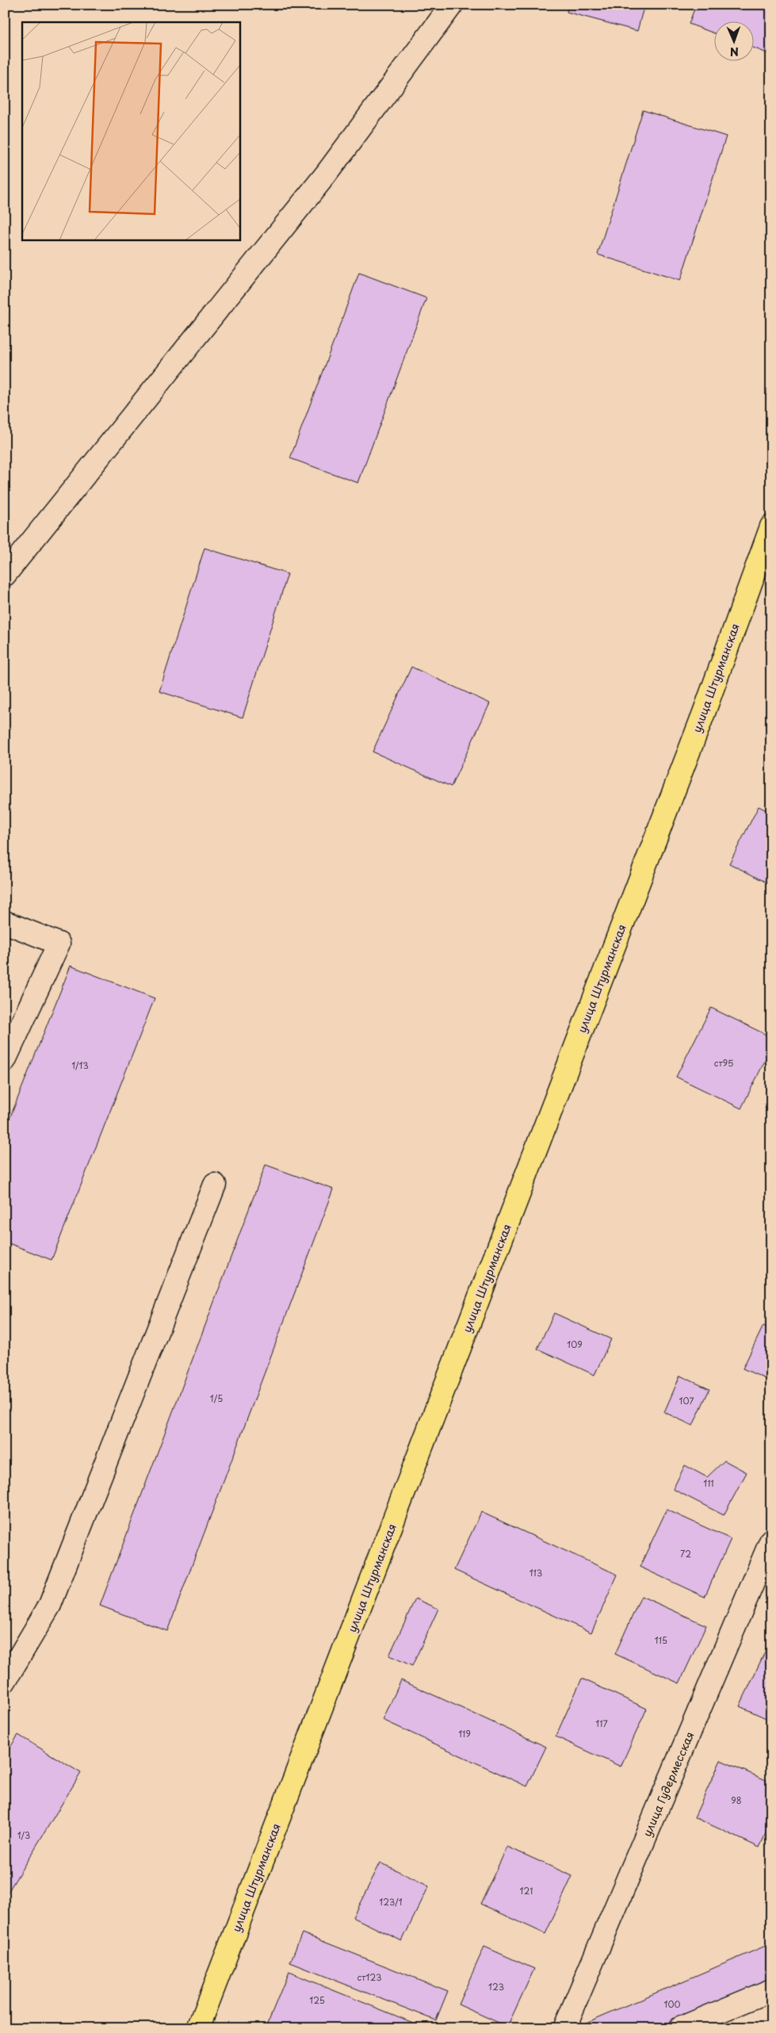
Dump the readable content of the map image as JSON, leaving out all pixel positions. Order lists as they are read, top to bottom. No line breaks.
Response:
{"streets":{"main road":["улица Штурманская"],"street":["улица Гудермесская"]},"house_numbers":["ст95","1/13","109","1/5","107","111","72","113","115","117","119","98","1/3","121","123/1","ст123","123","125","100"],"north":"bottom"}
